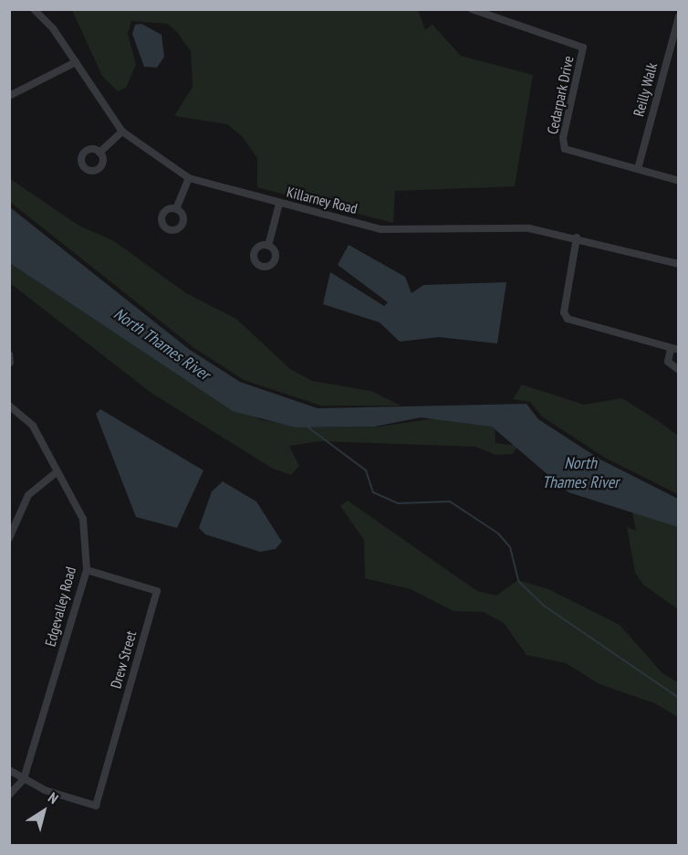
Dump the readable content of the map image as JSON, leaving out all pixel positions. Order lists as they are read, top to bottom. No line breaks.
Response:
{"streets":{"street":["Reilly Walk","Cedarpark Drive","Killarney Road","Edgevalley Road","Drew Street"]},"crossings":[["Reilly Walk","Cedarpark Drive"],["Edgevalley Road","Drew Street"]],"water":["North Thames River"],"north":"top right"}
